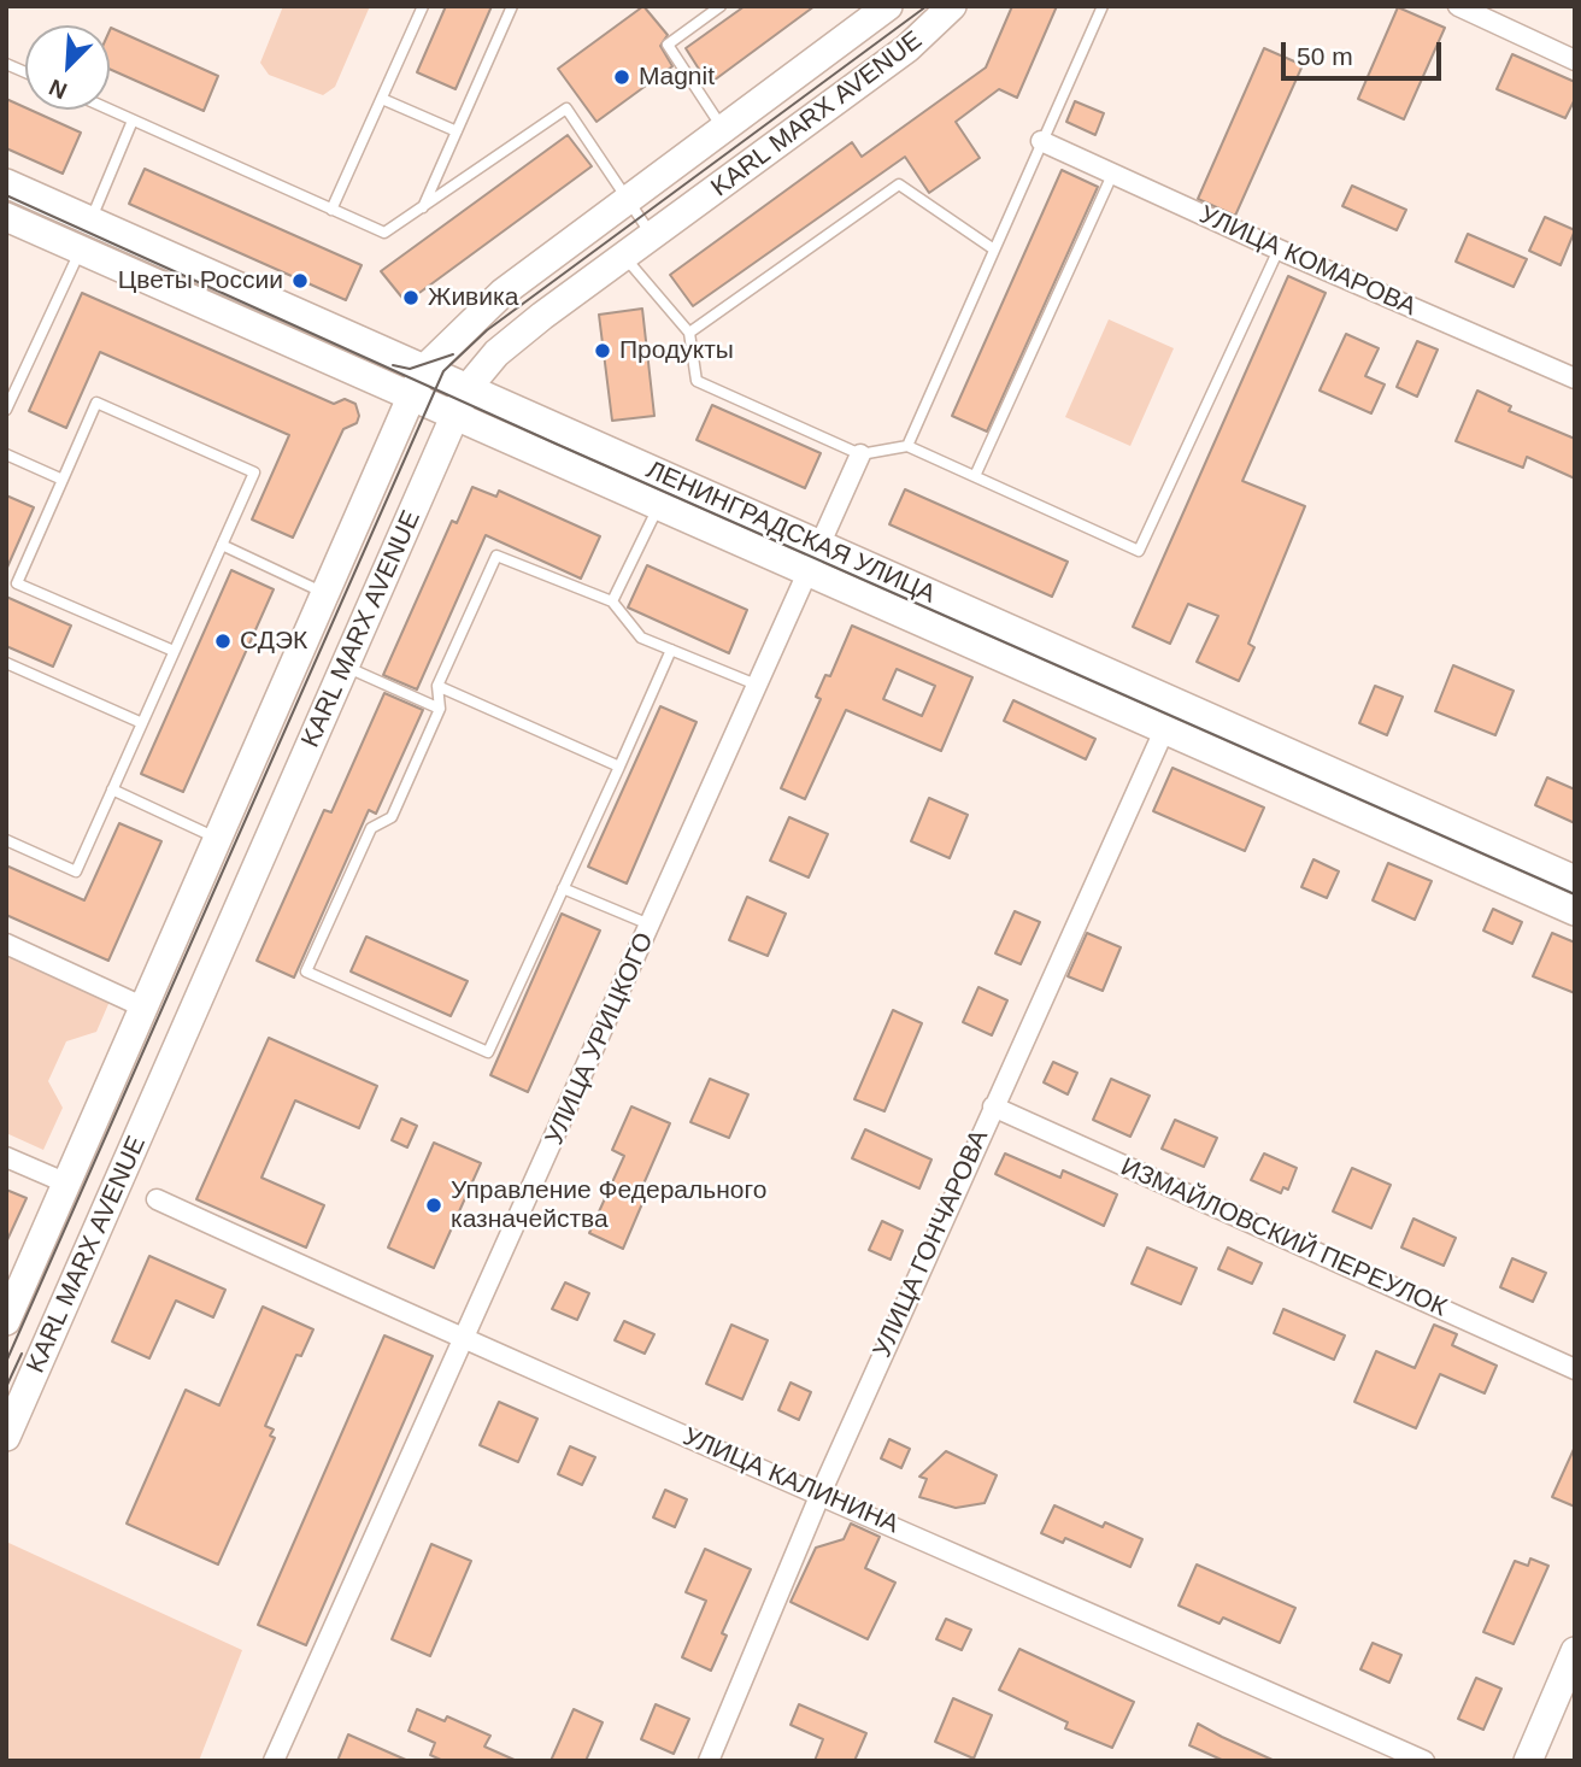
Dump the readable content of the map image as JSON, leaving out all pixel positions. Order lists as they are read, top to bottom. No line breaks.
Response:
{"streets":{"main road":["KARL MARX AVENUE","ЛЕНИНГРАДСКАЯ УЛИЦА"],"street":["УЛИЦА КОМАРОВА","УЛИЦА УРИЦКОГО","ИЗМАЙЛОВСКИЙ ПЕРЕУЛОК","УЛИЦА ГОНЧАРОВА","УЛИЦА КАЛИНИНА"]},"crossings":[["KARL MARX AVENUE","ЛЕНИНГРАДСКАЯ УЛИЦА"],["ЛЕНИНГРАДСКАЯ УЛИЦА","УЛИЦА УРИЦКОГО"],["ЛЕНИНГРАДСКАЯ УЛИЦА","УЛИЦА ГОНЧАРОВА"],["УЛИЦА УРИЦКОГО","УЛИЦА КАЛИНИНА"],["ИЗМАЙЛОВСКИЙ ПЕРЕУЛОК","УЛИЦА ГОНЧАРОВА"],["УЛИЦА ГОНЧАРОВА","УЛИЦА КАЛИНИНА"]],"places":["Magnit","Цветы России","Живика","Продукты","СДЭК","Управление Федерального казначейства"],"scale_bar":"50 m","north":"bottom left"}
